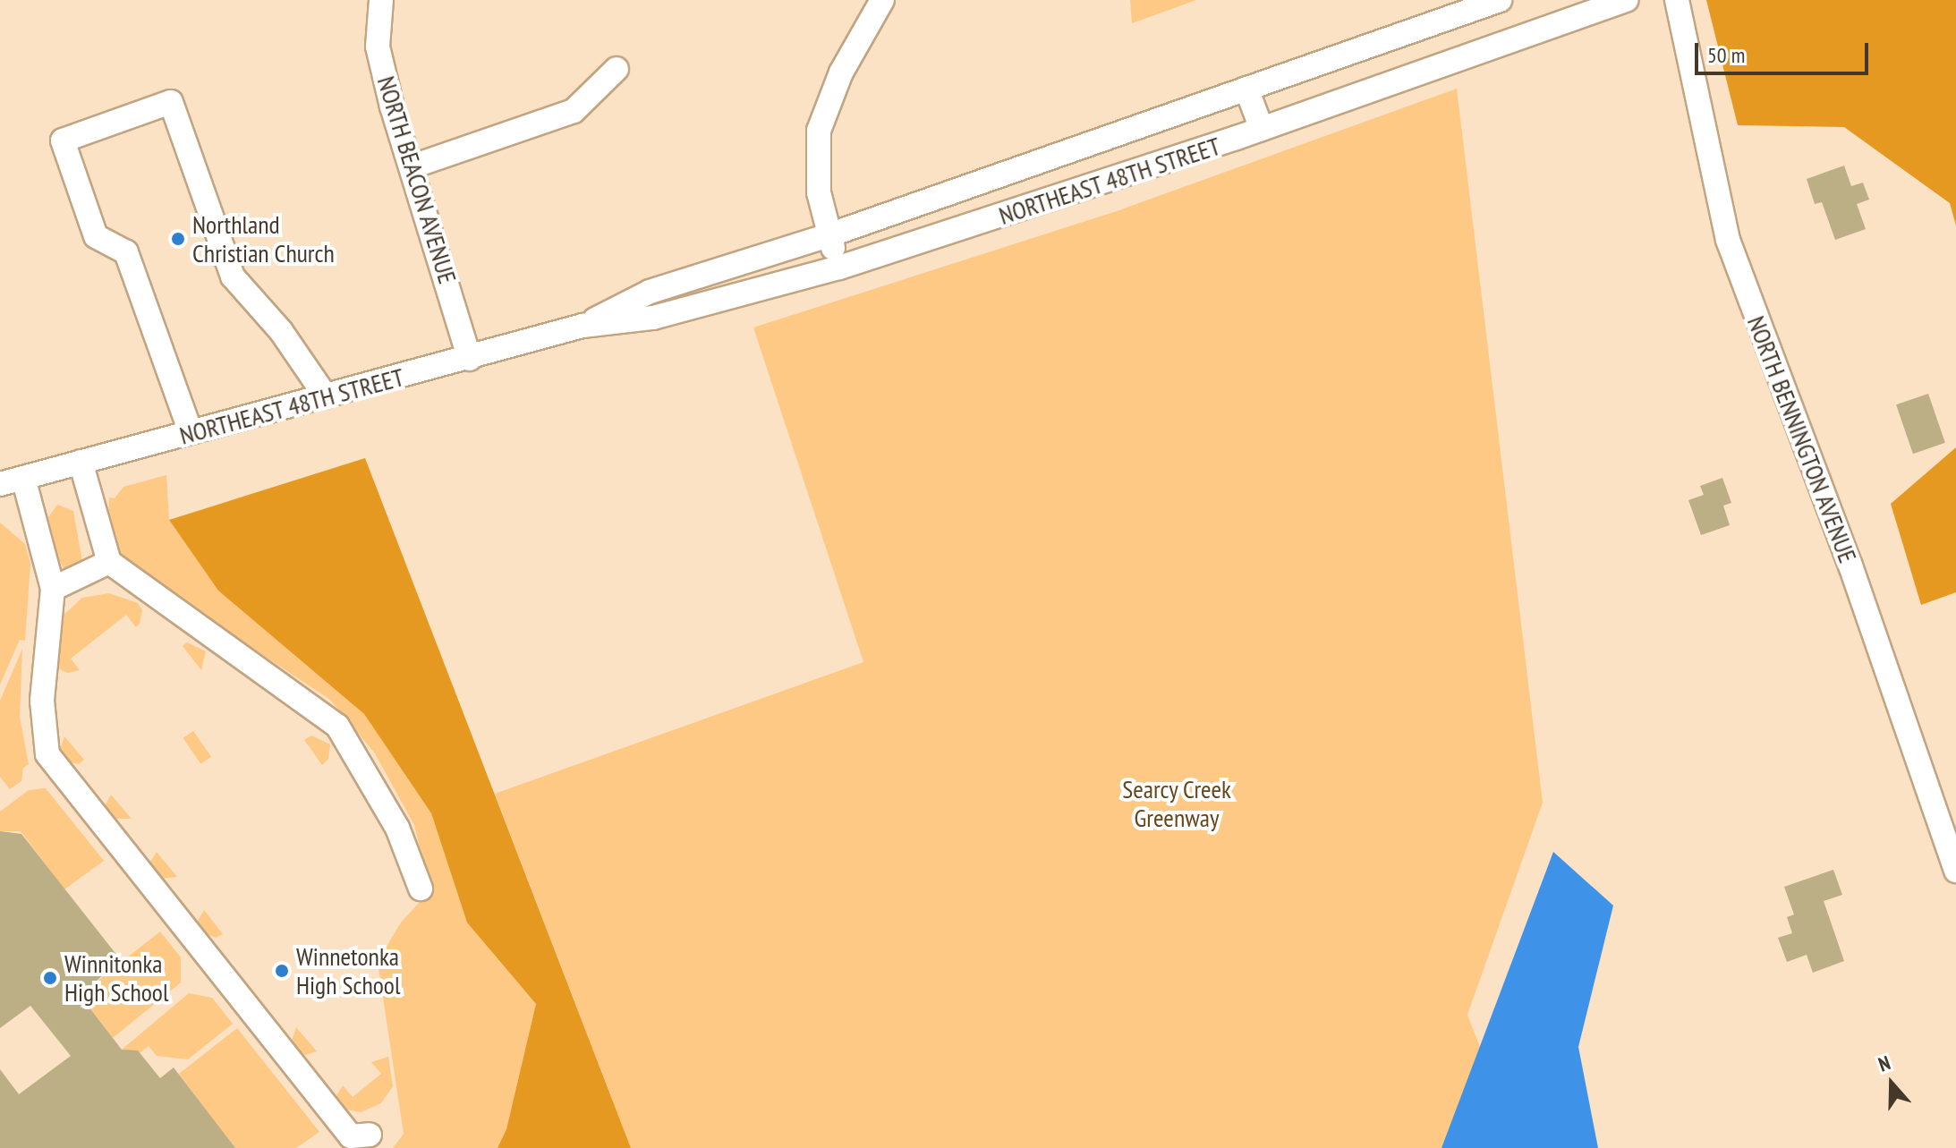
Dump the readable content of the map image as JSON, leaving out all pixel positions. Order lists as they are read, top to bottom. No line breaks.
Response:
{"streets":{"street":["NORTH BEACON AVENUE","NORTHEAST 48TH STREET","NORTH BENNINGTON AVENUE"]},"crossings":[["NORTH BEACON AVENUE","NORTHEAST 48TH STREET"]],"parks":["Searcy Creek Greenway"],"places":["Northland Christian Church","Winnetonka High School","Winnitonka High School"],"scale_bar":"50 m","north":"top"}
